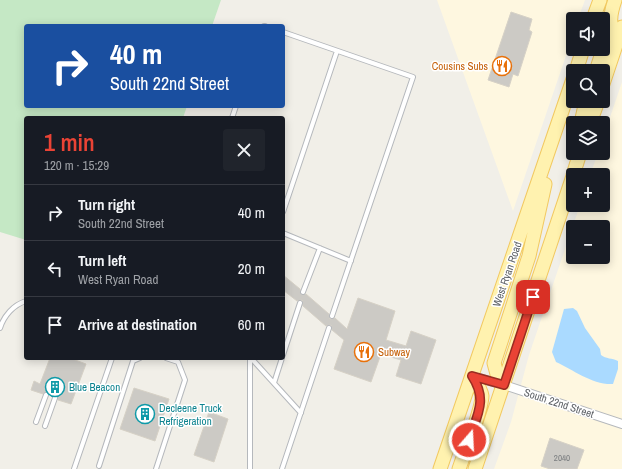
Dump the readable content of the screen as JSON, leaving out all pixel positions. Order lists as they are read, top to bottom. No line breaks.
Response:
{"streets":{"main road":["West Ryan Road"],"street":["South 22nd Street"]},"crossings":[["West Ryan Road","South 22nd Street"]],"places":{"restaurant":["Cousins Subs","Subway"],"building":["Blue Beacon","Decleene Truck Refrigeration"]},"house_numbers":["2040"],"page":{"map_buttons":["+","−"],"turn":["40 m","South 22nd Street"],"heading":["1 min","120 m · 15:29"],"list":[{"name":"Turn right","note":"South 22nd Street","value":"40 m"},{"name":"Turn left","note":"West Ryan Road","value":"20 m"},{"name":"Arrive at destination","value":"60 m"}]}}
